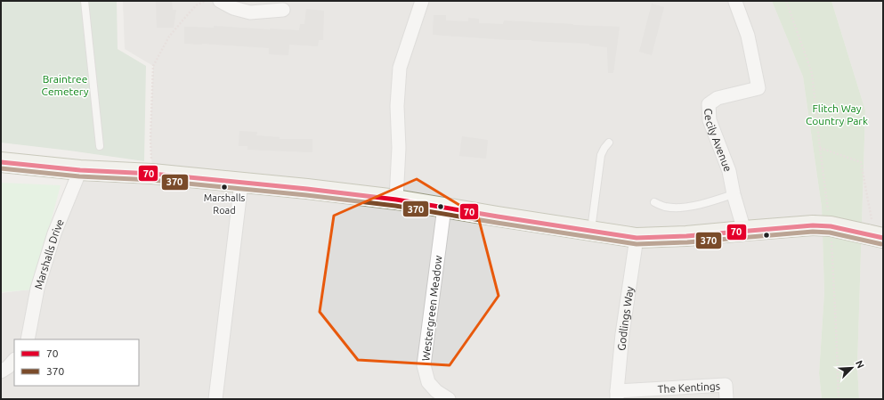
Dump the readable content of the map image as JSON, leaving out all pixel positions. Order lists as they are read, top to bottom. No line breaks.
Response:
{"streets":{"street":["Cecily Avenue","Marshalls Drive","Westergreen Meadow","Godlings Way","The Kentings"]},"crossings":[["Godlings Way","The Kentings"]],"parks":["Braintree Cemetery","Flitch Way Country Park"],"places":["Marshalls Road"],"lines":["transit line 70","transit line 370"],"legend":["70","370"],"north":"top right"}
